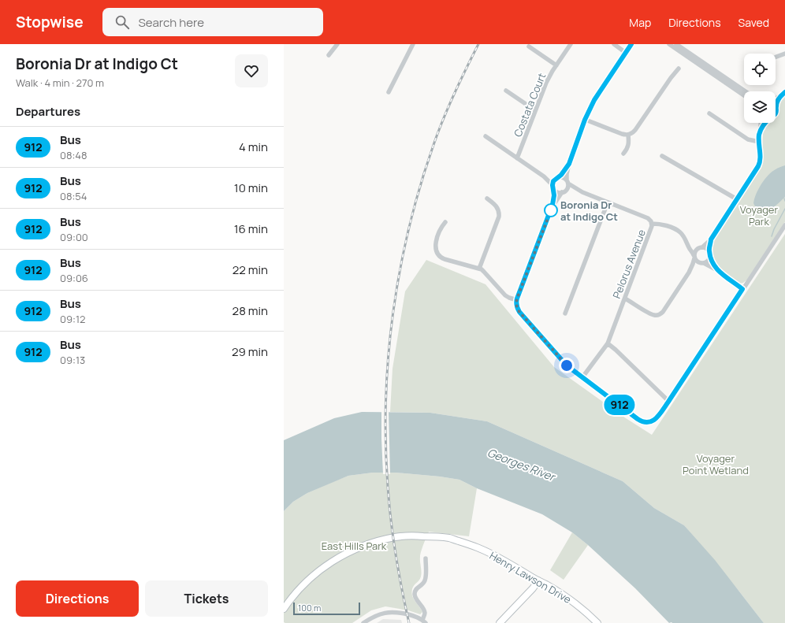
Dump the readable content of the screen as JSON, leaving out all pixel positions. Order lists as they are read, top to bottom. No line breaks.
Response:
{"streets":{"main road":["Henry Lawson Drive"],"street":["Costata Court","Pelorus Avenue"]},"water":["Georges River"],"parks":["Voyager Park","Voyager Point Wetland","East Hills Park"],"places":["Boronia Dr at Indigo Ct"],"lines":["bus line 912"],"scale_bar":"100 m","page":{"header":"Stopwise","search":"Search here","nav":["Map","Directions","Saved"],"heading":[["Boronia Dr at Indigo Ct","Walk · 4 min · 270 m"],"Departures"],"on_map":"912","list":[{"mark":"912","name":"Bus","note":"08:48","value":"4 min"},{"mark":"912","name":"Bus","note":"08:54","value":"10 min"},{"mark":"912","name":"Bus","note":"09:00","value":"16 min"},{"mark":"912","name":"Bus","note":"09:06","value":"22 min"},{"mark":"912","name":"Bus","note":"09:12","value":"28 min"},{"mark":"912","name":"Bus","note":"09:13","value":"29 min"}],"buttons":["Directions","Tickets"],"scale":"100 m"}}
